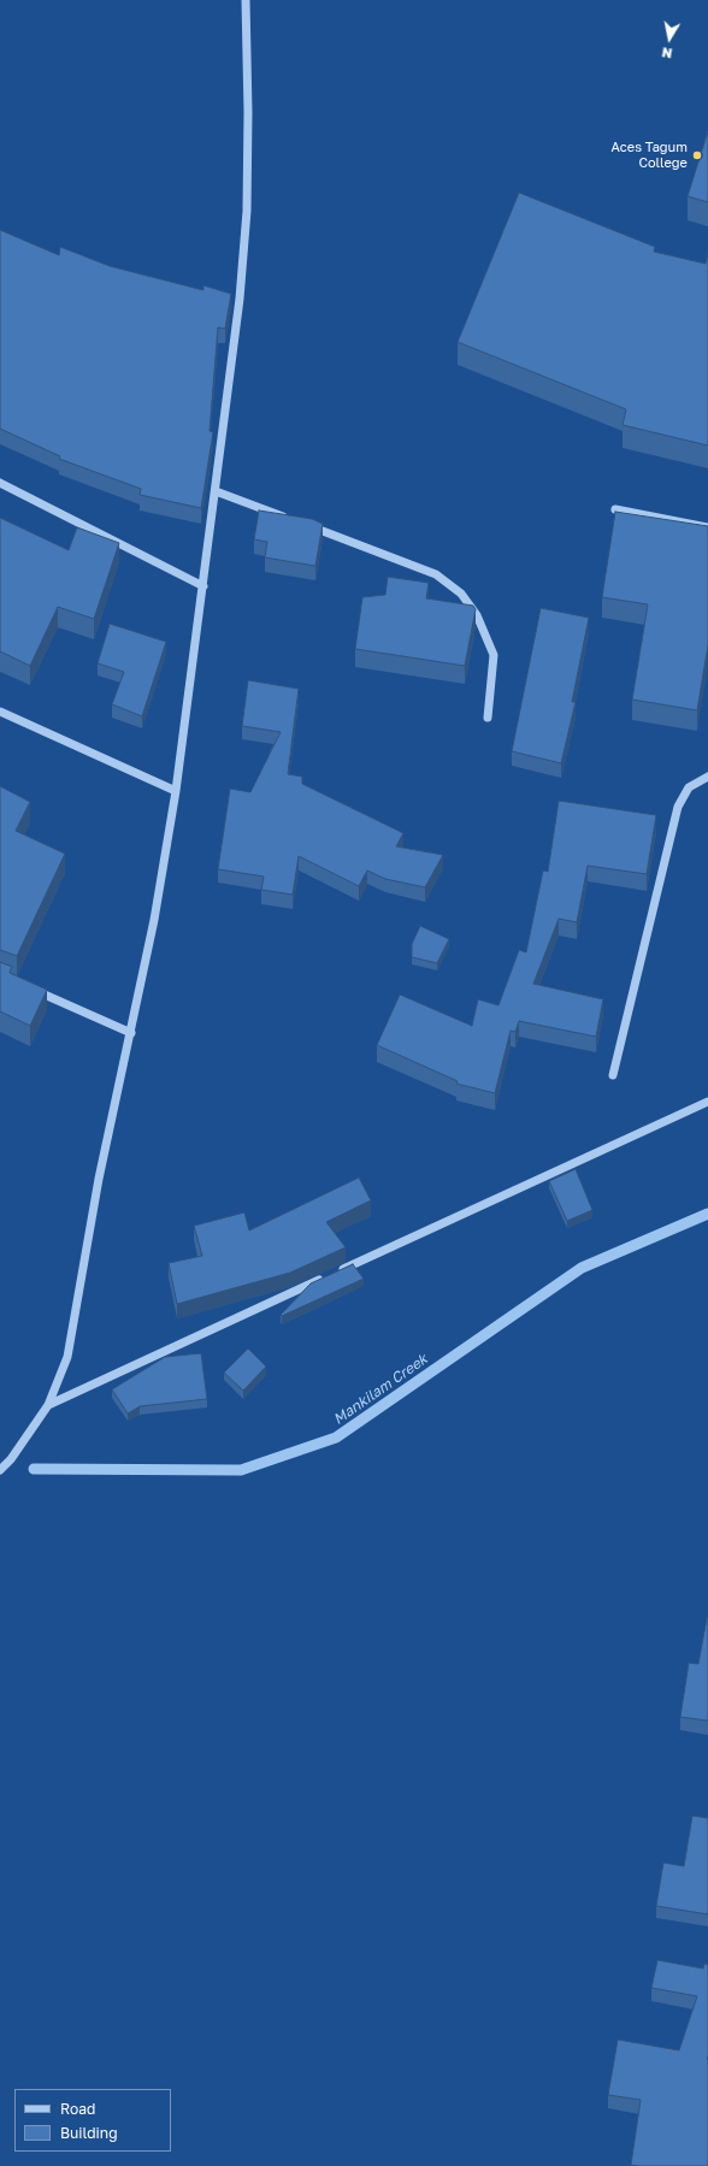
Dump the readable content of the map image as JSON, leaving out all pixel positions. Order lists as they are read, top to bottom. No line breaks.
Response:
{"water":["Mankilam Creek"],"places":["Aces Tagum College"],"legend":["Road","Building"],"north":"bottom"}
